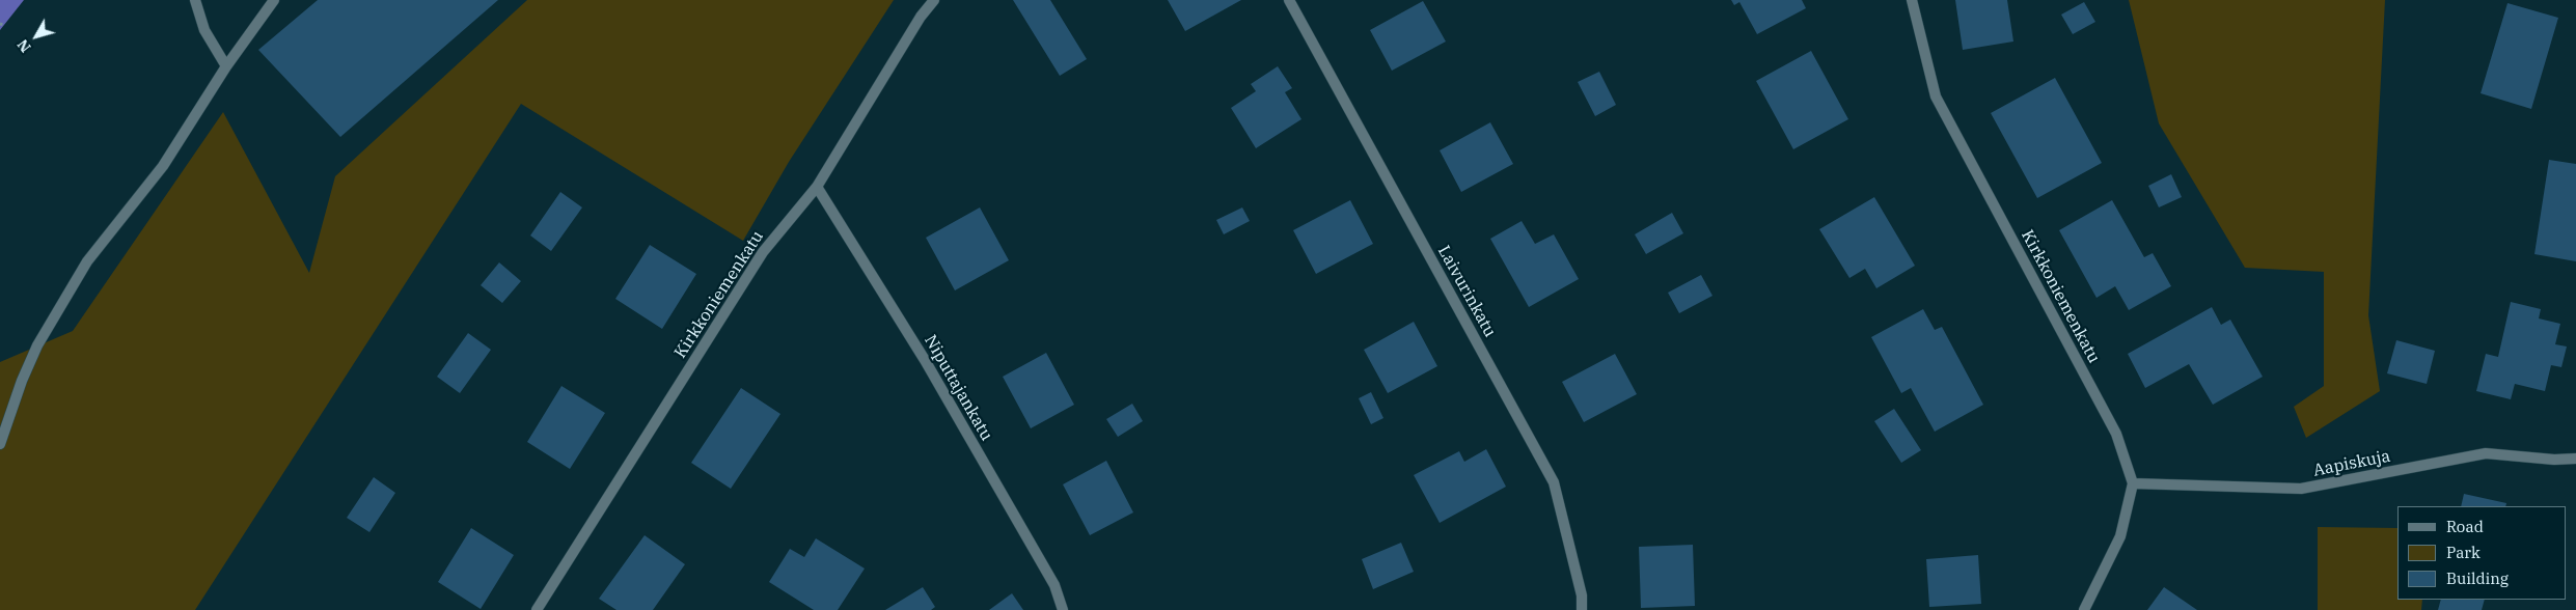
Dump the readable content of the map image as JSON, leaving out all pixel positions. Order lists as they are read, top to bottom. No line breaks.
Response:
{"streets":{"street":["Laivurinkatu","Kirkkoniemenkatu","Niputtajankatu","Aapiskuja"]},"crossings":[["Kirkkoniemenkatu","Niputtajankatu"],["Kirkkoniemenkatu","Aapiskuja"]],"legend":["Road","Park","Building"],"north":"bottom left"}
